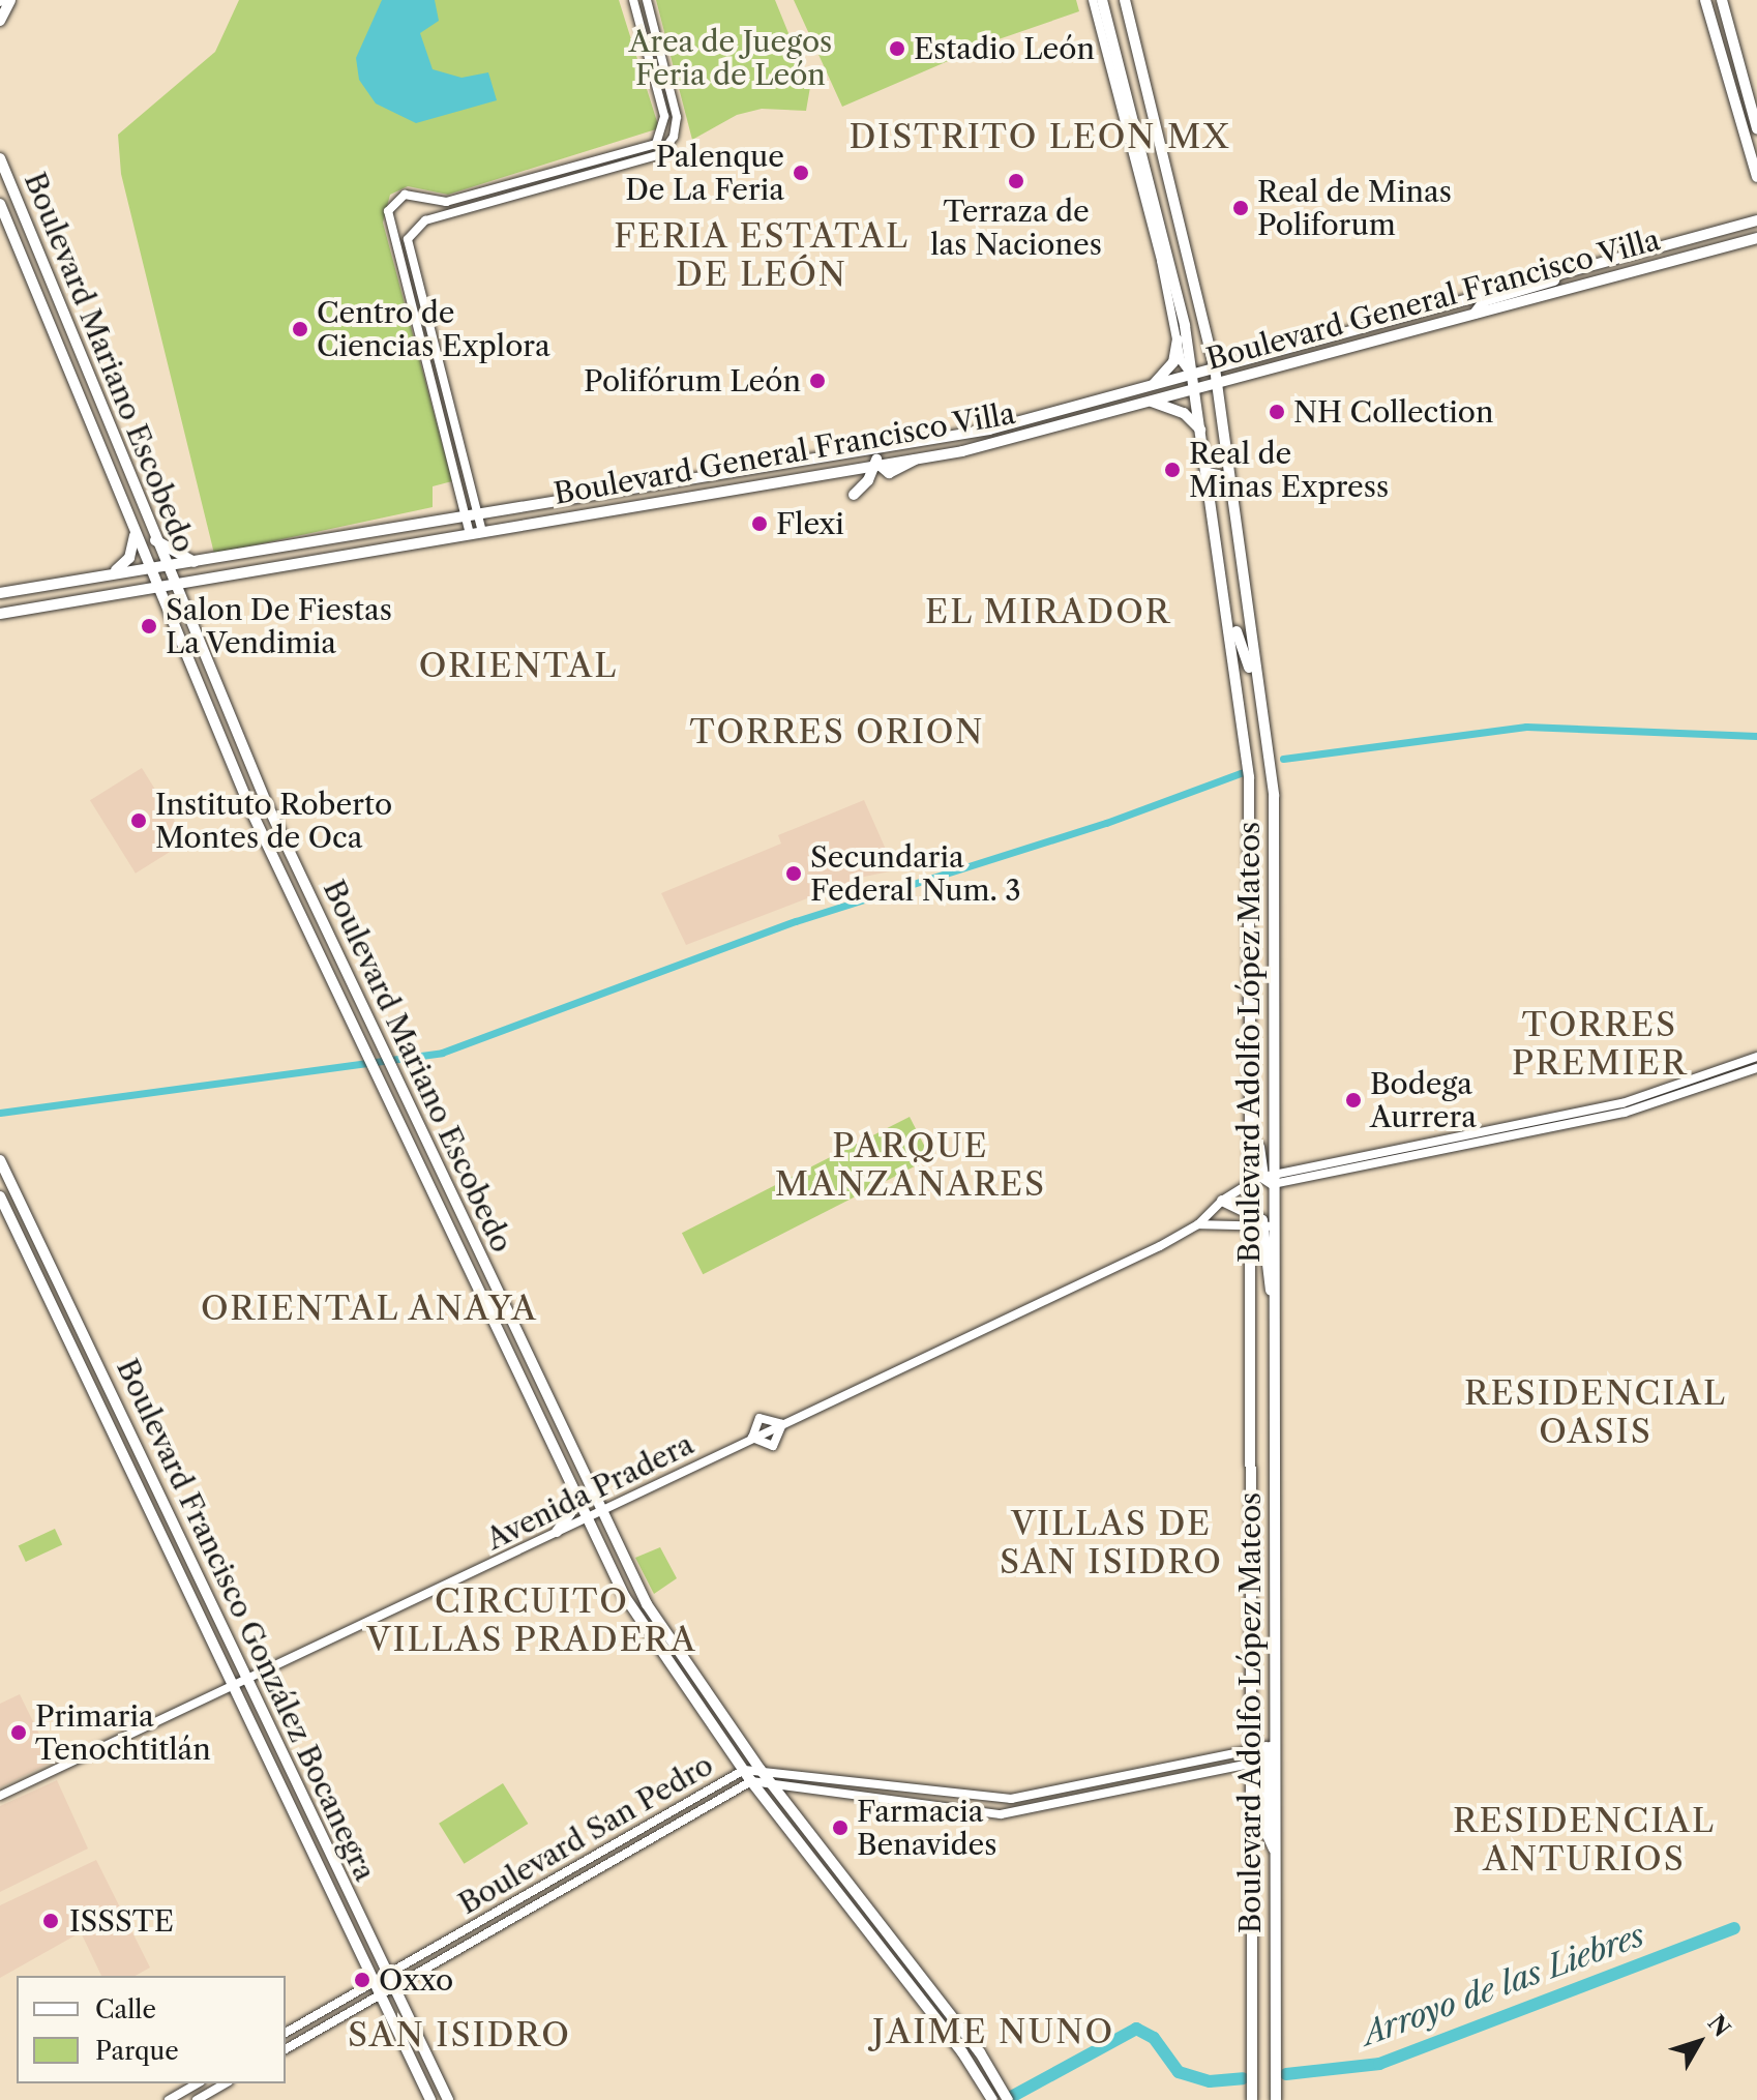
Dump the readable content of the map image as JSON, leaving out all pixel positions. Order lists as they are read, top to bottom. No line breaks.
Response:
{"streets":{"main road":["Boulevard General Francisco Villa","Boulevard Mariano Escobedo","Boulevard Adolfo López Mateos","Boulevard Francisco González Bocanegra"],"street":["Avenida Pradera","Boulevard San Pedro"]},"crossings":[["Boulevard General Francisco Villa","Boulevard Mariano Escobedo"],["Boulevard General Francisco Villa","Boulevard Adolfo López Mateos"],["Boulevard Mariano Escobedo","Avenida Pradera"],["Boulevard Mariano Escobedo","Boulevard San Pedro"],["Boulevard Adolfo López Mateos","Avenida Pradera"],["Boulevard Adolfo López Mateos","Boulevard San Pedro"],["Avenida Pradera","Boulevard Francisco González Bocanegra"],["Boulevard Francisco González Bocanegra","Boulevard San Pedro"]],"districts":["DISTRITO LEON MX","FERIA ESTATAL DE LEÓN","EL MIRADOR","ORIENTAL","TORRES ORION","TORRES PREMIER","PARQUE MANZANARES","ORIENTAL ANAYA","RESIDENCIAL OASIS","VILLAS DE SAN ISIDRO","CIRCUITO VILLAS PRADERA","RESIDENCIAL ANTURIOS","JAIME NUNO","SAN ISIDRO"],"water":["Arroyo de las Liebres"],"parks":["Area de Juegos Feria de León"],"places":["Estadio León","Palenque De La Feria","Terraza de las Naciones","Real de Minas Poliforum","Centro de Ciencias Explora","Polifórum León","NH Collection","Real de Minas Express","Flexi","Salon De Fiestas La Vendimia","Instituto Roberto Montes de Oca","Secundaria Federal Num. 3","Bodega Aurrera","Primaria Tenochtitlán","Farmacia Benavides","ISSSTE","Oxxo"],"legend":["Calle","Parque"],"north":"top right"}
